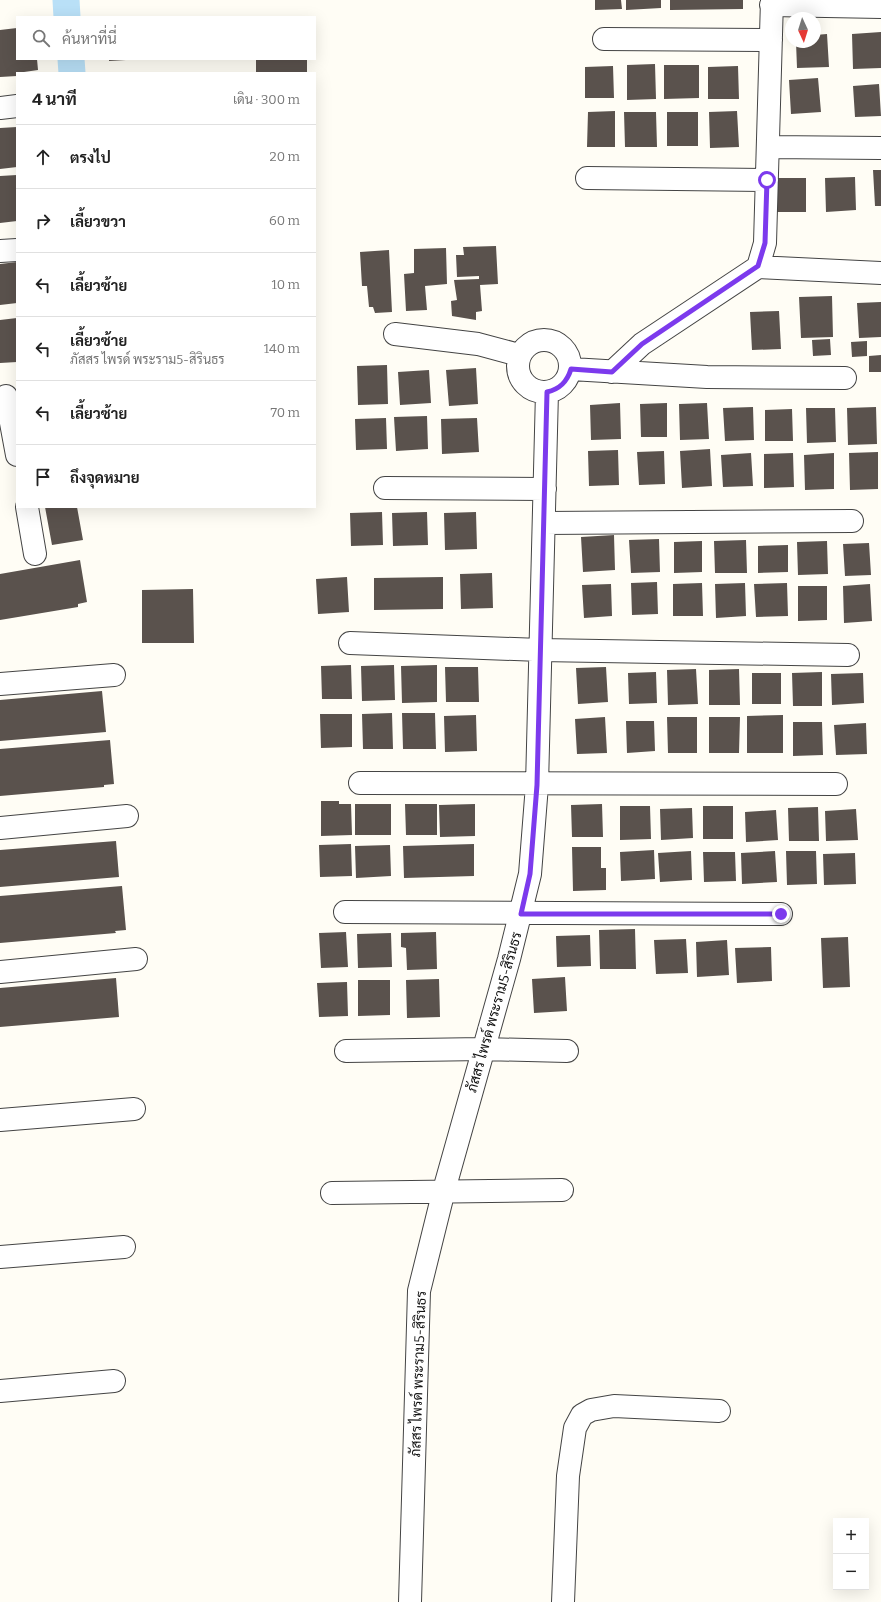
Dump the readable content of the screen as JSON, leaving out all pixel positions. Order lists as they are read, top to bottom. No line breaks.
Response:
{"streets":{"street":["ภัสสร ไพรด์ พระราม5-สิรินธร"]},"north":"bottom","page":{"search":"ค้นหาที่นี่","heading":["4 นาที","เดิน · 300 m"],"list":[["ตรงไป","20 m"],["เลี้ยวขวา","60 m"],["เลี้ยวซ้าย","10 m"],["เลี้ยวซ้าย","ภัสสร ไพรด์ พระราม5-สิรินธร","140 m"],["เลี้ยวซ้าย","70 m"],"ถึงจุดหมาย"],"map_buttons":["+","−"]}}
